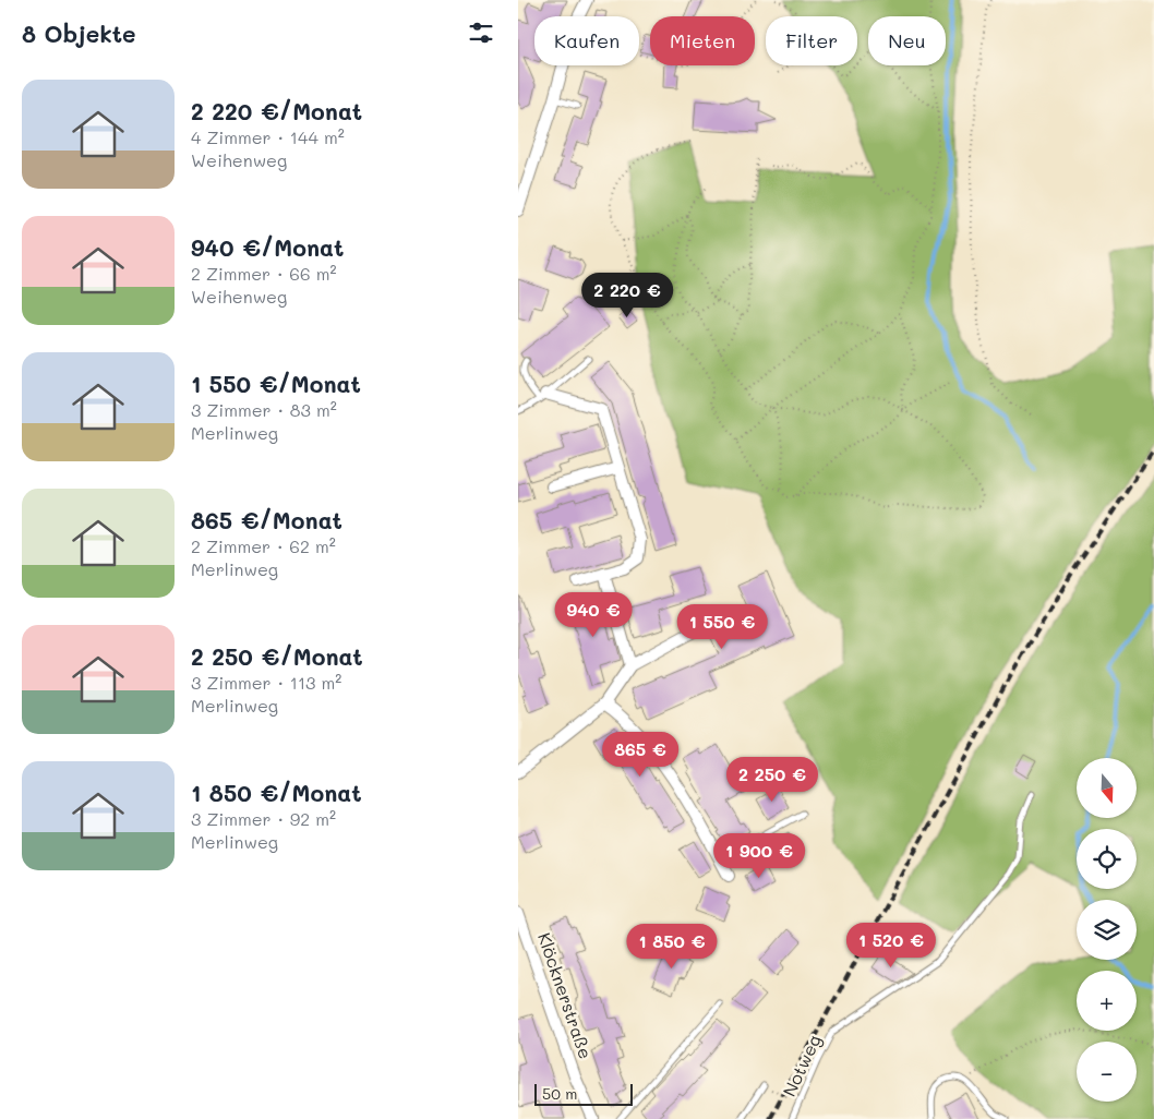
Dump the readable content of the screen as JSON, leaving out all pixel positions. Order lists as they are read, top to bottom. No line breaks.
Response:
{"streets":{"street":["Klöcknerstraße"],"lane":["Notweg"]},"scale_bar":"50 m","north":"bottom","page":{"heading":"8 Objekte","chip":["Kaufen","Mieten","Filter","Neu"],"list":[{"name":"2 220 €/Monat","note":"4 Zimmer · 144 m² · Weihenweg"},{"name":"940 €/Monat","note":"2 Zimmer · 66 m² · Weihenweg"},{"name":"1 550 €/Monat","note":"3 Zimmer · 83 m² · Merlinweg"},{"name":"865 €/Monat","note":"2 Zimmer · 62 m² · Merlinweg"},{"name":"2 250 €/Monat","note":"3 Zimmer · 113 m² · Merlinweg"},{"name":"1 850 €/Monat","note":"3 Zimmer · 92 m² · Merlinweg"}],"price":["2 220 €","940 €","1 550 €","865 €","2 250 €","1 900 €","1 520 €","1 850 €"],"map_buttons":["+","−"],"scale":"50 m"}}
